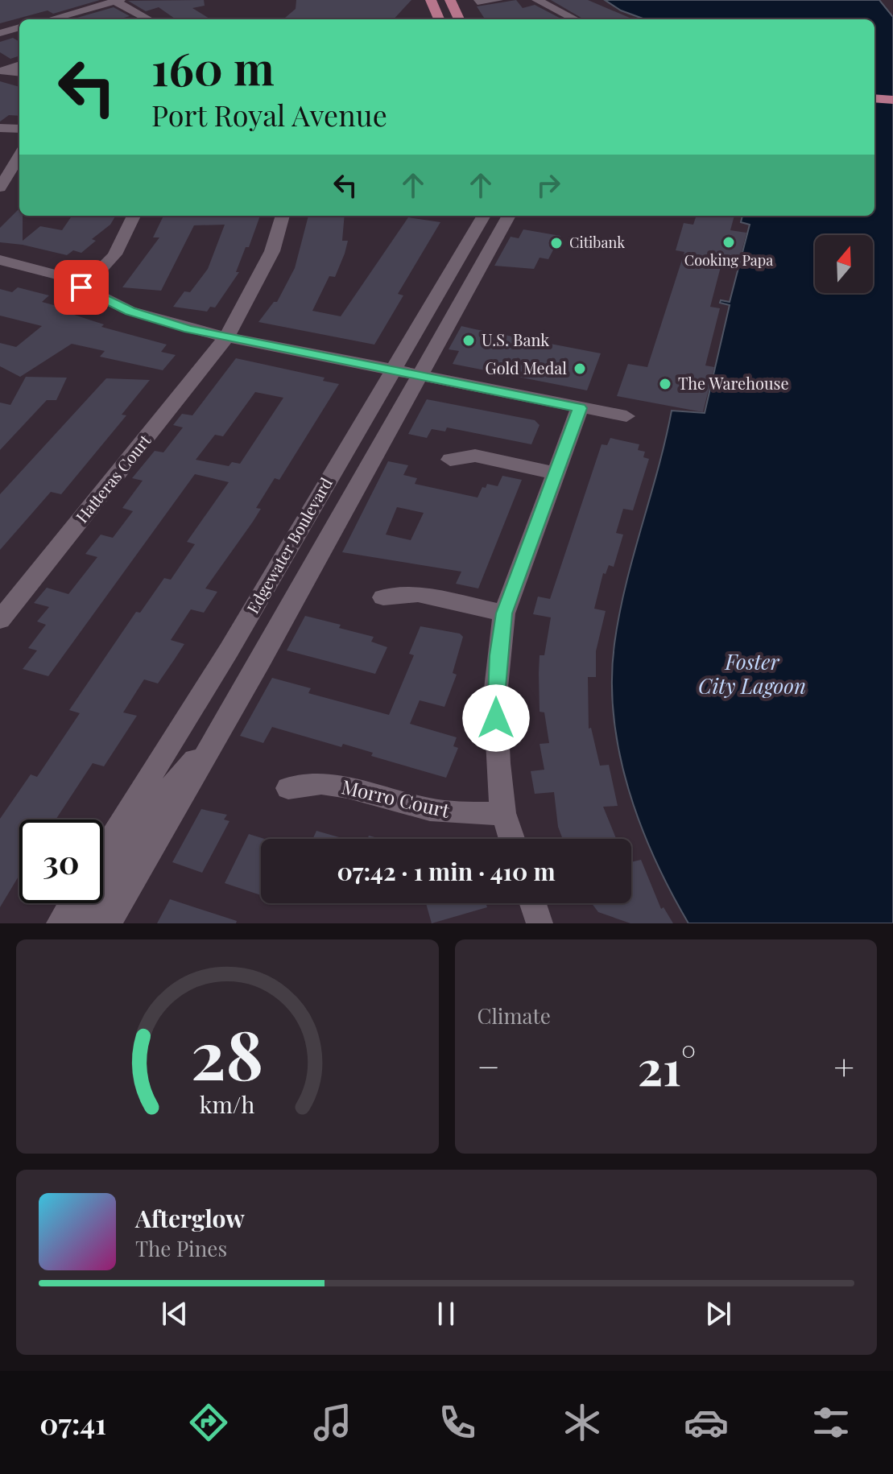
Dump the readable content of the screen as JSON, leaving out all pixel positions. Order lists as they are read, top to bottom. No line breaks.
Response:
{"streets":{"street":["Hatteras Court","Edgewater Boulevard","Morro Court"]},"water":["Foster City Lagoon"],"places":["Cooking Papa","Citibank","U.S. Bank","Gold Medal","The Warehouse"],"north":"top","page":{"turn":["160 m","Port Royal Avenue"],"limit":"30","trip":"07:42 · 1 min · 410 m","tile":"Climate","heat":["−","21°","+"],"song":["Afterglow","The Pines"],"tabs":"07:41","gauge":["28","km/h"]}}
